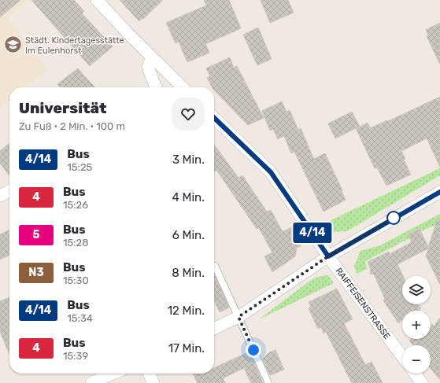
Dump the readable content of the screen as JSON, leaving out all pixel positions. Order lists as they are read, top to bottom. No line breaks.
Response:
{"streets":{"street":["RAIFFEISENSTRASSE"]},"places":{"school or university":["Städt. Kindertagesstätte Im Eulenhorst"]},"lines":["bus line 4/14"],"page":{"on_map":"4/14","heading":["Universität","Zu Fuß · 2 Min. · 100 m"],"list":[{"mark":"4/14","name":"Bus","note":"15:25","value":"3 Min."},{"mark":"4","name":"Bus","note":"15:26","value":"4 Min."},{"mark":"5","name":"Bus","note":"15:28","value":"6 Min."},{"mark":"N3","name":"Bus","note":"15:30","value":"8 Min."},{"mark":"4/14","name":"Bus","note":"15:34","value":"12 Min."},{"mark":"4","name":"Bus","note":"15:39","value":"17 Min."}],"map_buttons":["+","−"]}}
